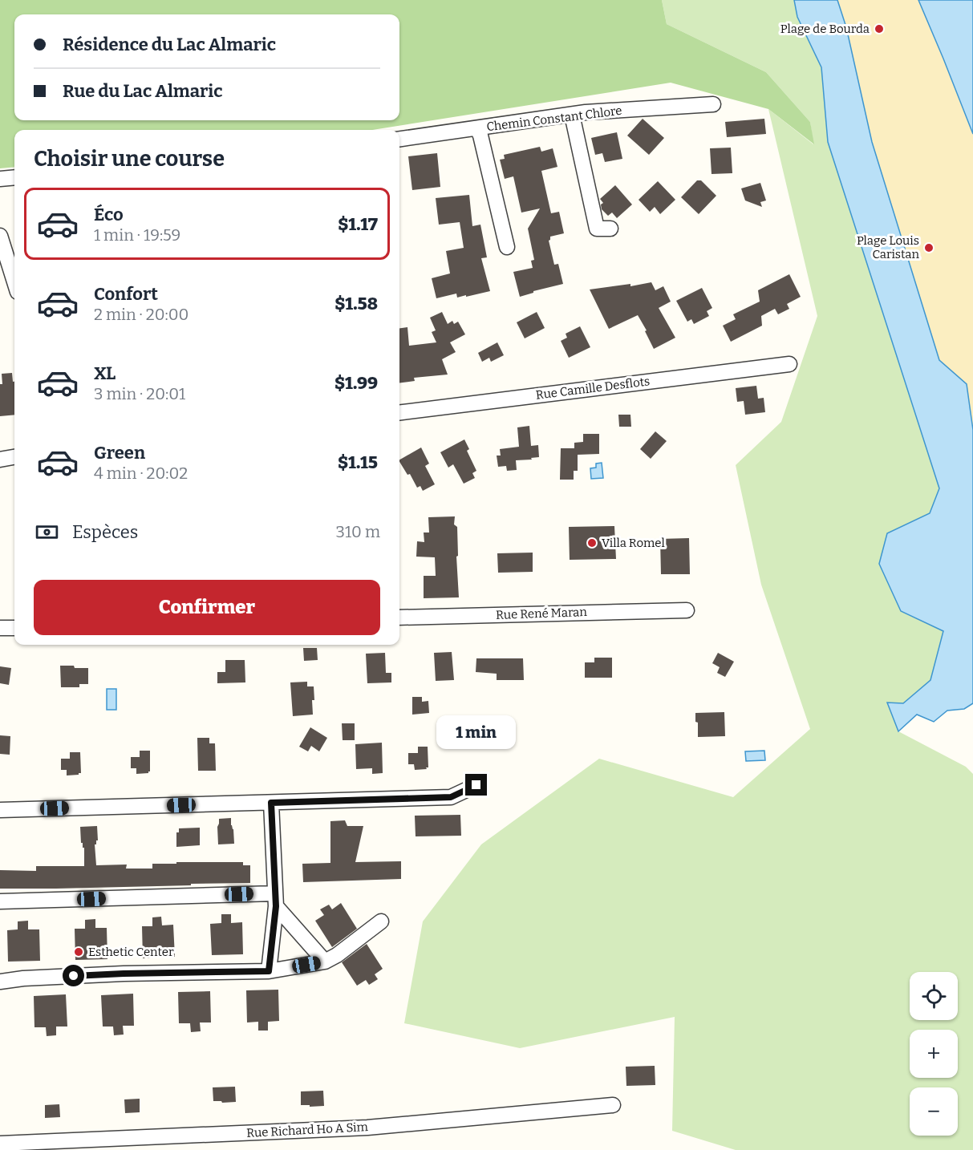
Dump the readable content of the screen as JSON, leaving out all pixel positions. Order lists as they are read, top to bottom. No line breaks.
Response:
{"streets":{"street":["Chemin Constant Chlore","Rue Camille Desflots","Rue René Maran","Rue Richard Ho A Sim"]},"places":["Plage de Bourda","Plage Louis Caristan","Villa Romel","Esthetic Center"],"page":{"banner":["Résidence du Lac Almaric","Rue du Lac Almaric"],"heading":"Choisir une course","list":[{"name":"Éco","note":"1 min · 19:59","value":"$1.17"},{"name":"Confort","note":"2 min · 20:00","value":"$1.58"},{"name":"XL","note":"3 min · 20:01","value":"$1.99"},{"name":"Green","note":"4 min · 20:02","value":"$1.15"}],"pay":["Espèces","310 m"],"buttons":"Confirmer","bubble":"1 min","map_buttons":["+","−"]}}
